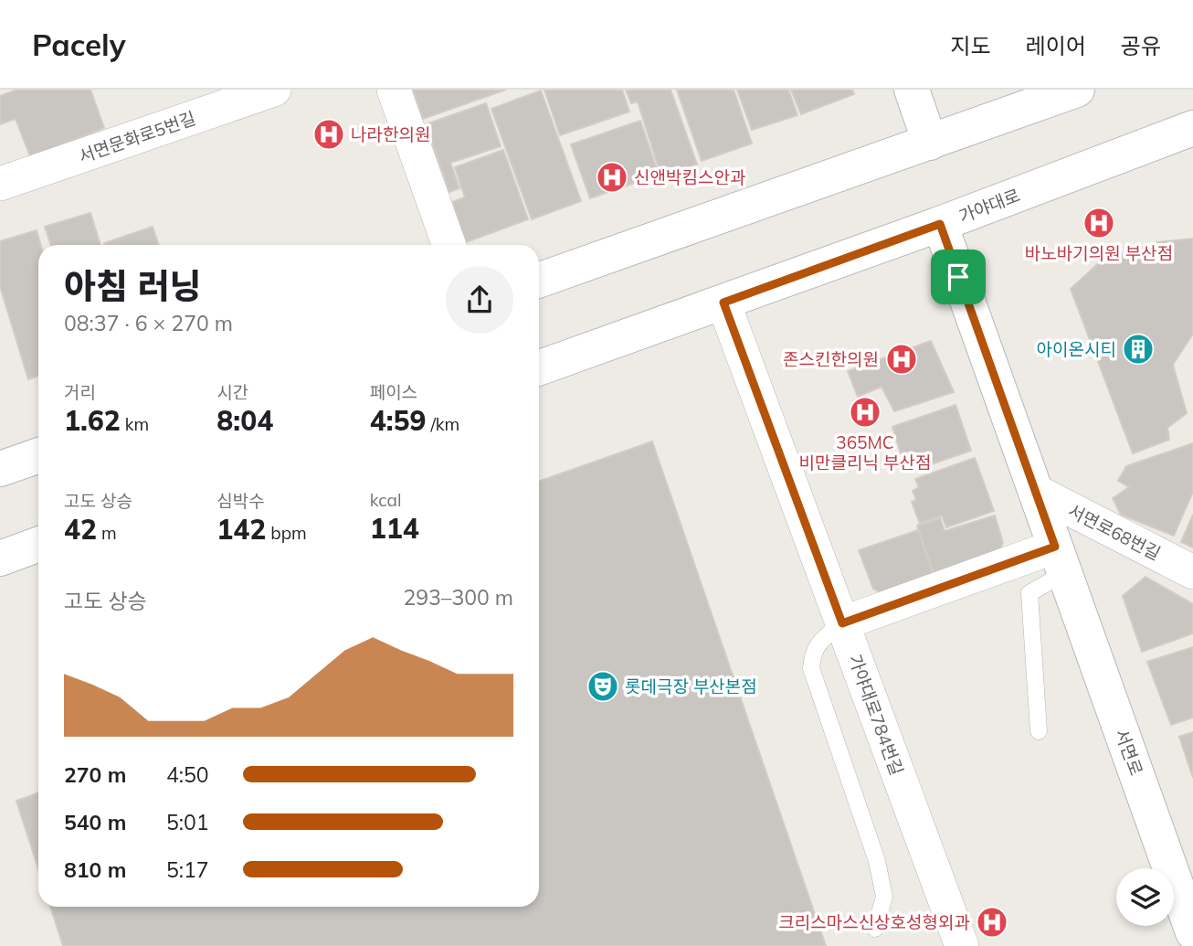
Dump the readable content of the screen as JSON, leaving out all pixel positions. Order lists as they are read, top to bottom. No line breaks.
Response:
{"streets":{"main road":["가야대로","서면로"],"street":["서면문화로5번길","서면로68번길","가야대로784번길"]},"crossings":[["가야대로","가야대로784번길"],["가야대로","서면로"],["서면로68번길","서면로"]],"places":{"hospital":["나라한의원","신앤박킴스안과","바노바기의원 부산점","존스킨한의원","365MC 비만클리닉 부산점","크리스마스신상호성형외과"],"building":["아이온시티"],"theatre":["롯데극장 부산본점"]},"page":{"header":"Pacely","nav":["지도","레이어","공유"],"heading":["아침 러닝","08:37 · 6 × 270 m"],"stats":[["거리","1.62 km"],["시간","8:04"],["페이스","4:59 /km"],["고도 상승","42 m"],["심박수","142 bpm"],["kcal","114"]],"chart":["고도 상승","293–300 m"],"list":[{"name":"270 m","note":"4:50"},{"name":"540 m","note":"5:01"},{"name":"810 m","note":"5:17"}]}}
